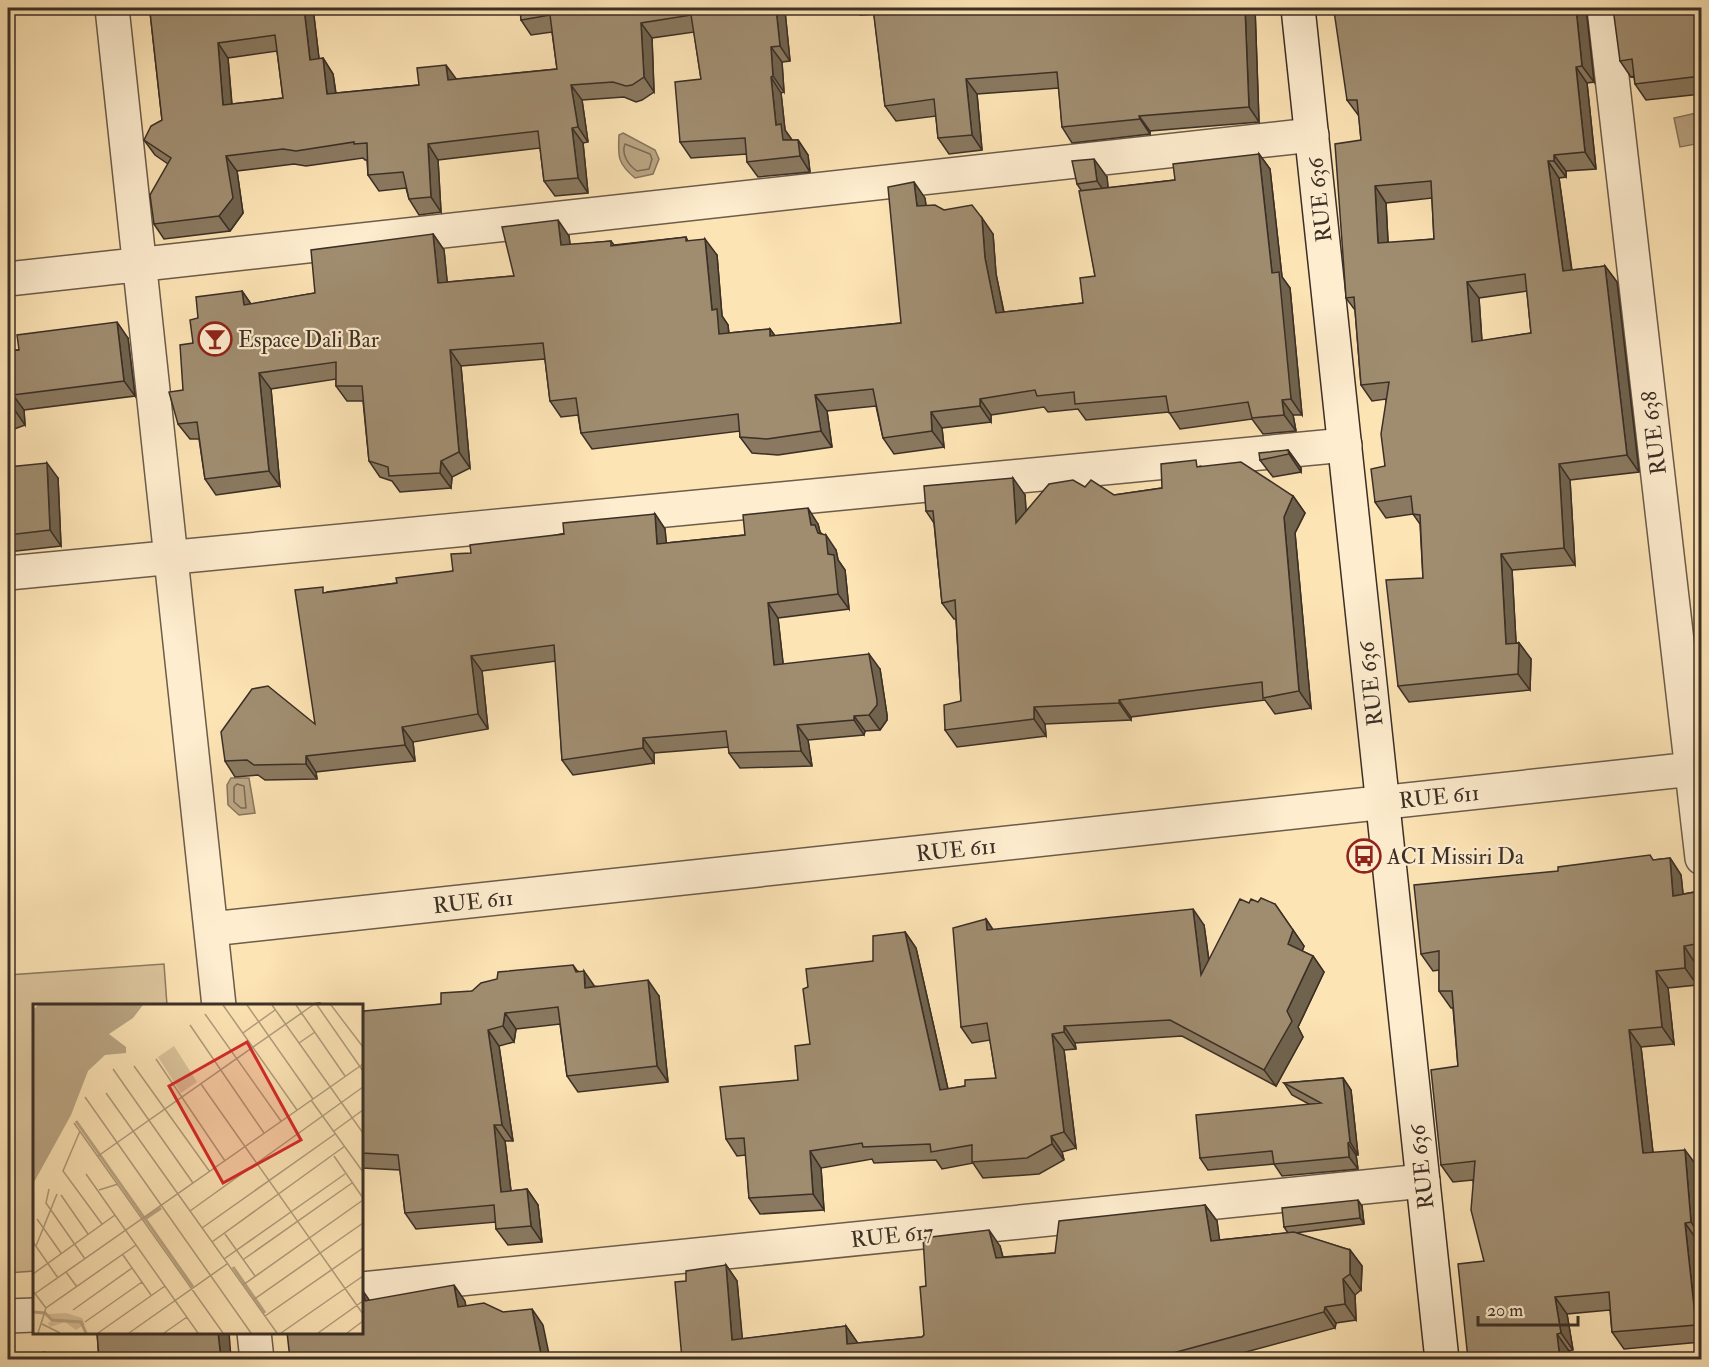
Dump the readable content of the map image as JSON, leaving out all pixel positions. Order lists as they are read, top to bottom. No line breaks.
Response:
{"streets":{"street":["RUE 636","RUE 638","RUE 611","RUE 617"]},"crossings":[["RUE 636","RUE 611"],["RUE 636","RUE 617"],["RUE 638","RUE 611"]],"places":{"bar":["Espace Dali Bar"],"bus stop":["ACI Missiri Da"]},"scale_bar":"20 m"}
